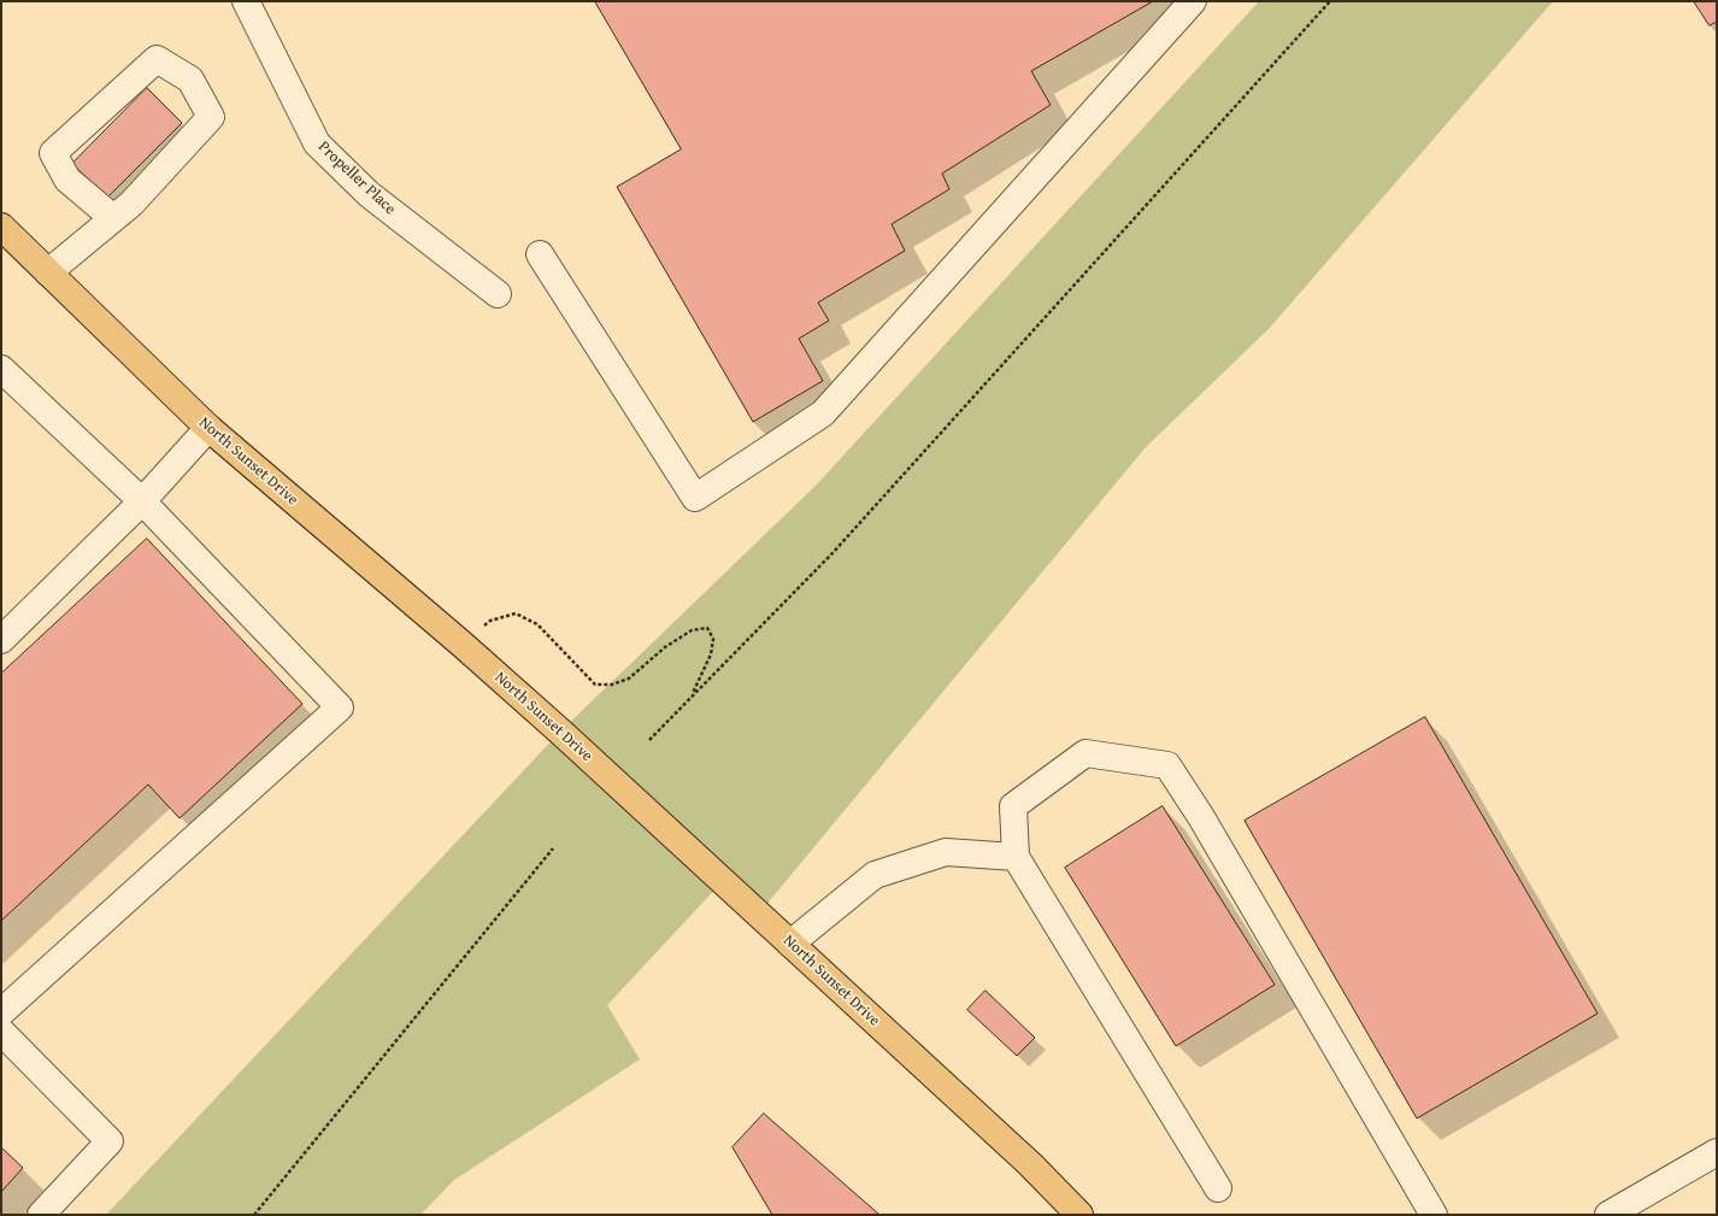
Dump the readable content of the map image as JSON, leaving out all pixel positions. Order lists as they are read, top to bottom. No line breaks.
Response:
{"streets":{"main road":["North Sunset Drive"],"street":["Propeller Place"]}}
